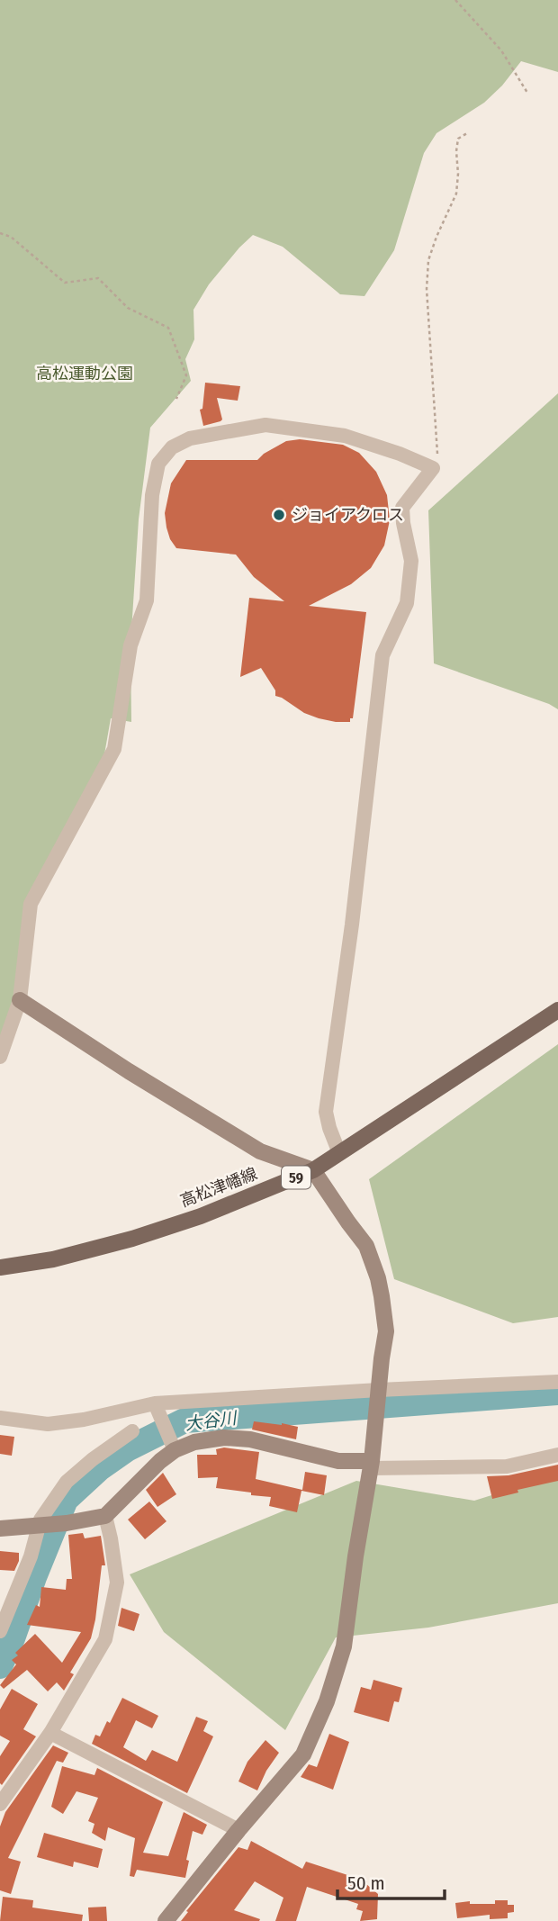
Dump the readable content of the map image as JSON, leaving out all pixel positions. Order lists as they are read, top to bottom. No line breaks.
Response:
{"streets":{"main road":["59","高松津幡線"]},"water":["大谷川"],"parks":["高松運動公園"],"places":["ジョイアクロス"],"scale_bar":"50 m"}
